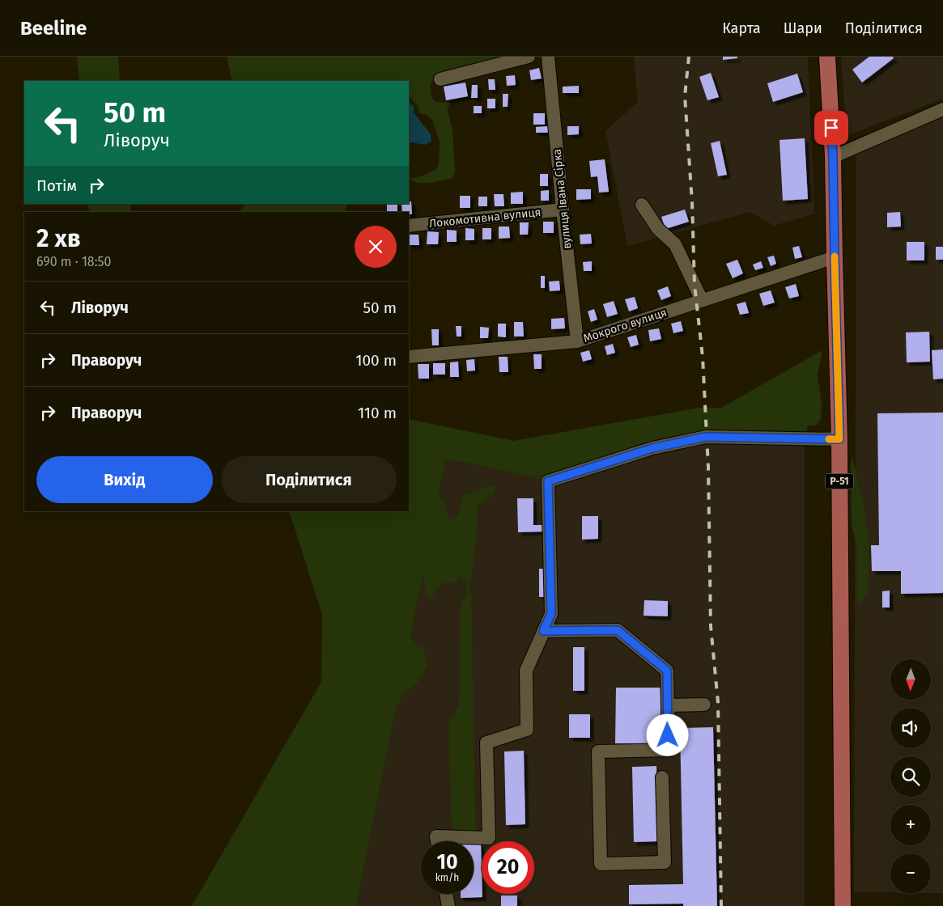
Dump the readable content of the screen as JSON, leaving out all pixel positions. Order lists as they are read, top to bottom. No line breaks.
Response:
{"streets":{"main road":["Р-51"],"street":["вулиця Івана Сірка","Локомотивна вулиця","Мокрого вулиця"]},"crossings":[["вулиця Івана Сірка","Локомотивна вулиця"],["вулиця Івана Сірка","Мокрого вулиця"],["Мокрого вулиця","Р-51"]],"north":"bottom","page":{"header":"Beeline","nav":["Карта","Шари","Поділитися"],"turn":["50 m","Ліворуч"],"then":"Потім","heading":["2 хв","690 m · 18:50"],"list":[{"name":"Ліворуч","value":"50 m"},{"name":"Праворуч","value":"100 m"},{"name":"Праворуч","value":"110 m"}],"buttons":["Вихід","Поділитися"],"map_buttons":["+","−"],"speed":"10 km/h","limit":"20"}}
